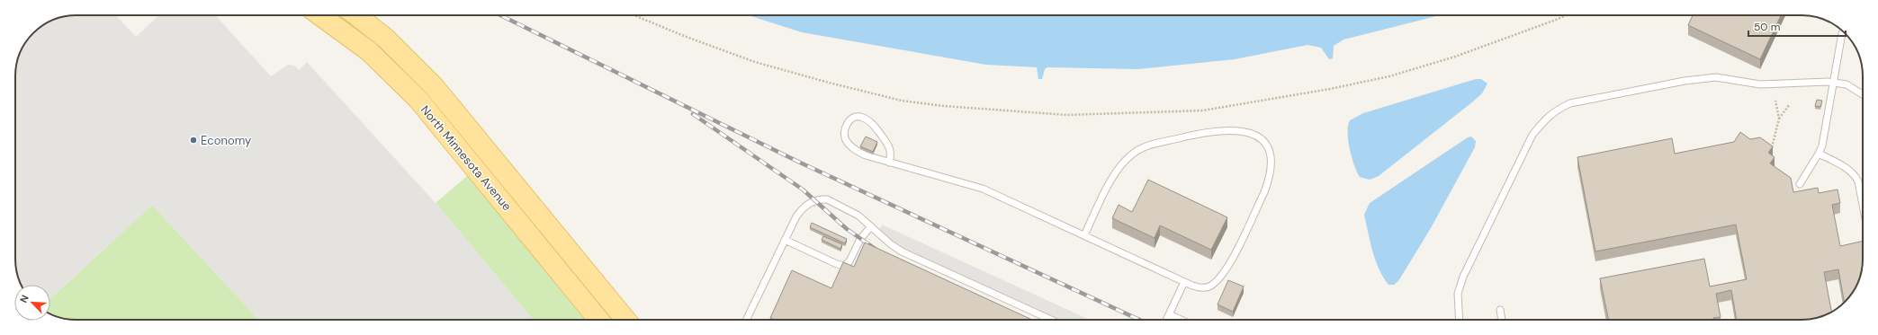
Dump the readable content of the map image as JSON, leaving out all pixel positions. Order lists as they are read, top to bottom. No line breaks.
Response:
{"streets":{"main road":["North Minnesota Avenue"]},"places":["Economy"],"scale_bar":"50 m","north":"top left"}
